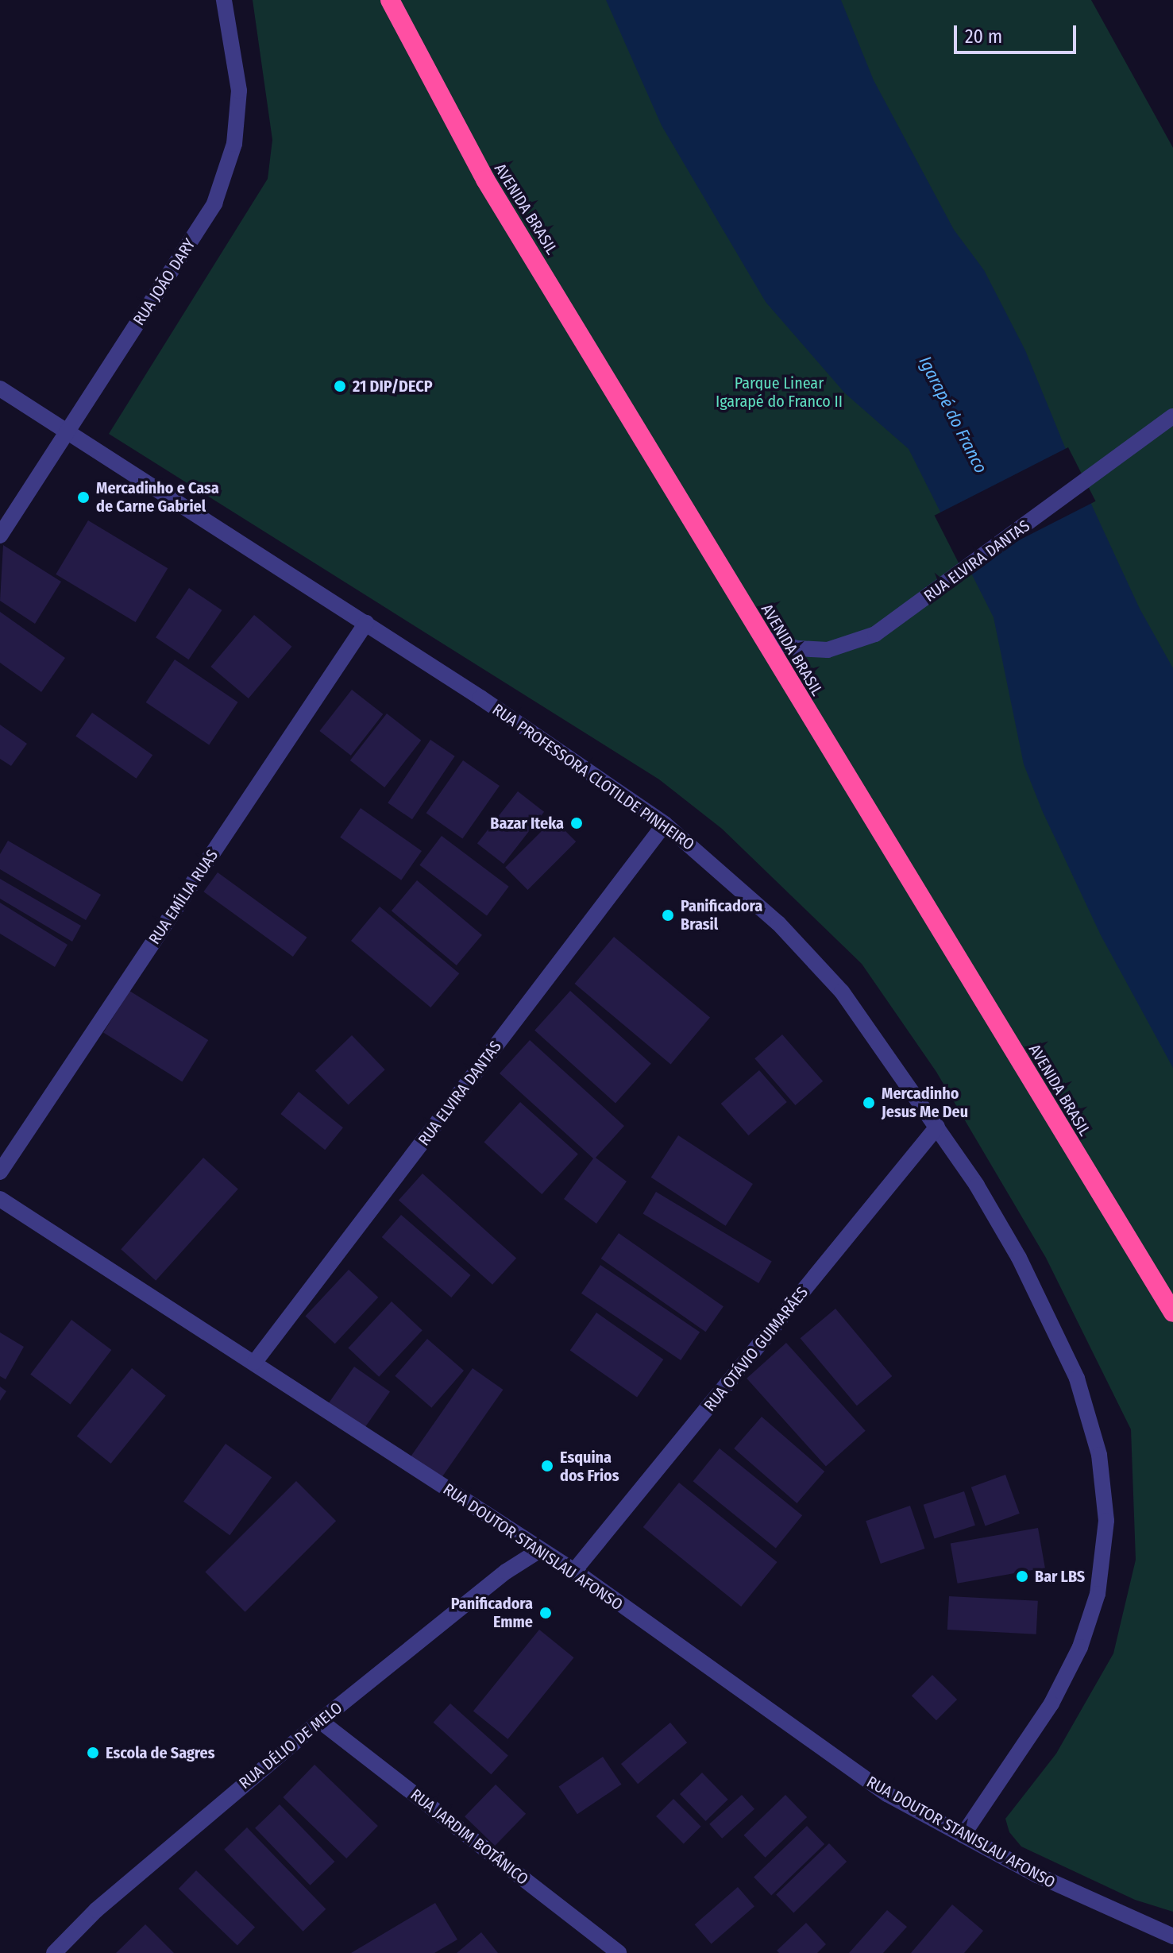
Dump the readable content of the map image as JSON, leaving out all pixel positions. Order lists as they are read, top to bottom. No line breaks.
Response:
{"streets":{"highway":["AVENIDA BRASIL"],"street":["RUA JOÃO DARY","RUA ELVIRA DANTAS","RUA PROFESSORA CLOTILDE PINHEIRO","RUA EMÍLIA RUAS","RUA OTÁVIO GUIMARÃES","RUA DOUTOR STANISLAU AFONSO","RUA DÉLIO DE MELO","RUA JARDIM BOTÂNICO"]},"crossings":[["AVENIDA BRASIL","RUA ELVIRA DANTAS"],["RUA JOÃO DARY","RUA PROFESSORA CLOTILDE PINHEIRO"],["RUA ELVIRA DANTAS","RUA PROFESSORA CLOTILDE PINHEIRO"],["RUA ELVIRA DANTAS","RUA DOUTOR STANISLAU AFONSO"],["RUA PROFESSORA CLOTILDE PINHEIRO","RUA EMÍLIA RUAS"],["RUA PROFESSORA CLOTILDE PINHEIRO","RUA OTÁVIO GUIMARÃES"],["RUA PROFESSORA CLOTILDE PINHEIRO","RUA DOUTOR STANISLAU AFONSO"],["RUA OTÁVIO GUIMARÃES","RUA DOUTOR STANISLAU AFONSO"],["RUA DOUTOR STANISLAU AFONSO","RUA DÉLIO DE MELO"],["RUA DÉLIO DE MELO","RUA JARDIM BOTÂNICO"]],"water":["Igarapé do Franco"],"parks":["Parque Linear Igarapé do Franco II"],"places":["21 DIP/DECP","Mercadinho e Casa de Carne Gabriel","Bazar Iteka","Panificadora Brasil","Mercadinho Jesus Me Deu","Esquina dos Frios","Bar LBS","Panificadora Emme","Escola de Sagres"],"scale_bar":"20 m"}
